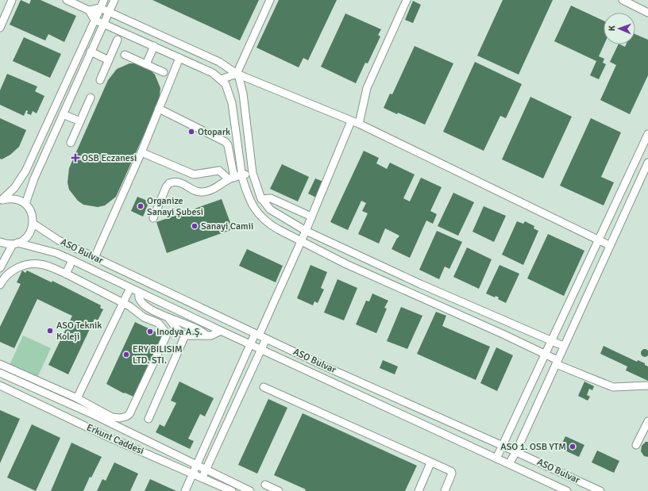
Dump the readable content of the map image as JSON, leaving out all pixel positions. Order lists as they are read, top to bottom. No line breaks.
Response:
{"streets":{"street":["ASO Bulvar","Erkunt Caddesi"]},"places":{"other":["Otopark","Organize Sanayi Şubesi","Sanayi Camii","ASO Teknik Koleji","Inodya A.Ş.","ERY BILISIM LTD. STI.","ASO 1. OSB YTM"],"health":["OSB Eczanesi"]},"north":"left"}
